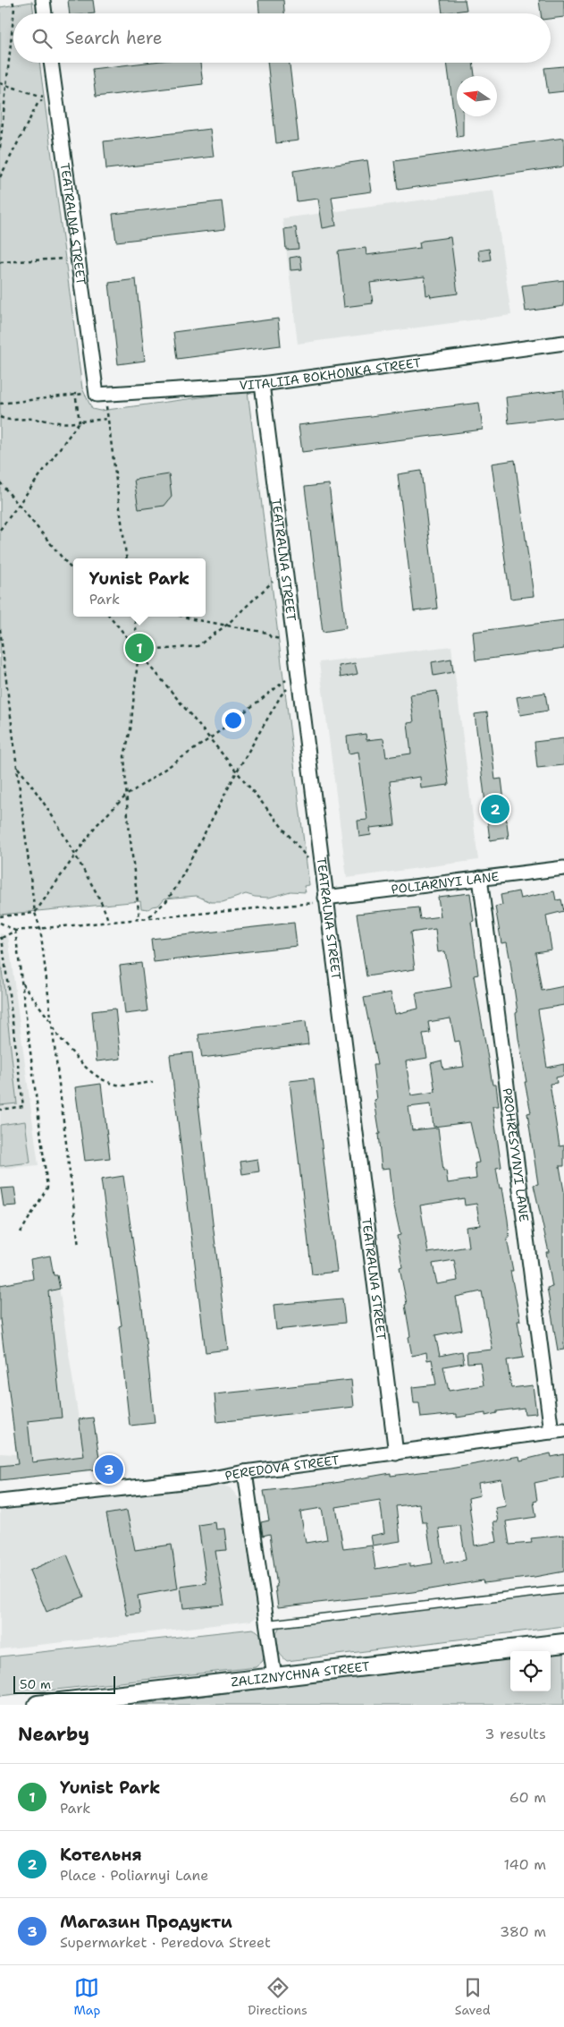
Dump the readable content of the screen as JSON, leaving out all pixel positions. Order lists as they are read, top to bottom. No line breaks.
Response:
{"streets":{"street":["TEATRALNA STREET","VITALIIA BOKHONKA STREET","POLIARNYI LANE","PROHRESYVNYI LANE","PEREDOVA STREET","ZALIZNYCHNA STREET"]},"crossings":[["TEATRALNA STREET","VITALIIA BOKHONKA STREET"],["TEATRALNA STREET","POLIARNYI LANE"],["TEATRALNA STREET","PEREDOVA STREET"],["POLIARNYI LANE","PROHRESYVNYI LANE"],["PROHRESYVNYI LANE","PEREDOVA STREET"]],"scale_bar":"50 m","north":"left","page":{"search":"Search here","popup":["Yunist Park","Park"],"pins":["1","2","3"],"scale":"50 m","heading":["Nearby","3 results"],"list":[{"mark":"1","name":"Yunist Park","note":"Park","value":"60 m"},{"mark":"2","name":"Котельня","note":"Place · Poliarnyi Lane","value":"140 m"},{"mark":"3","name":"Магазин Продукти","note":"Supermarket · Peredova Street","value":"380 m"}],"nav":["Map","Directions","Saved"]}}
